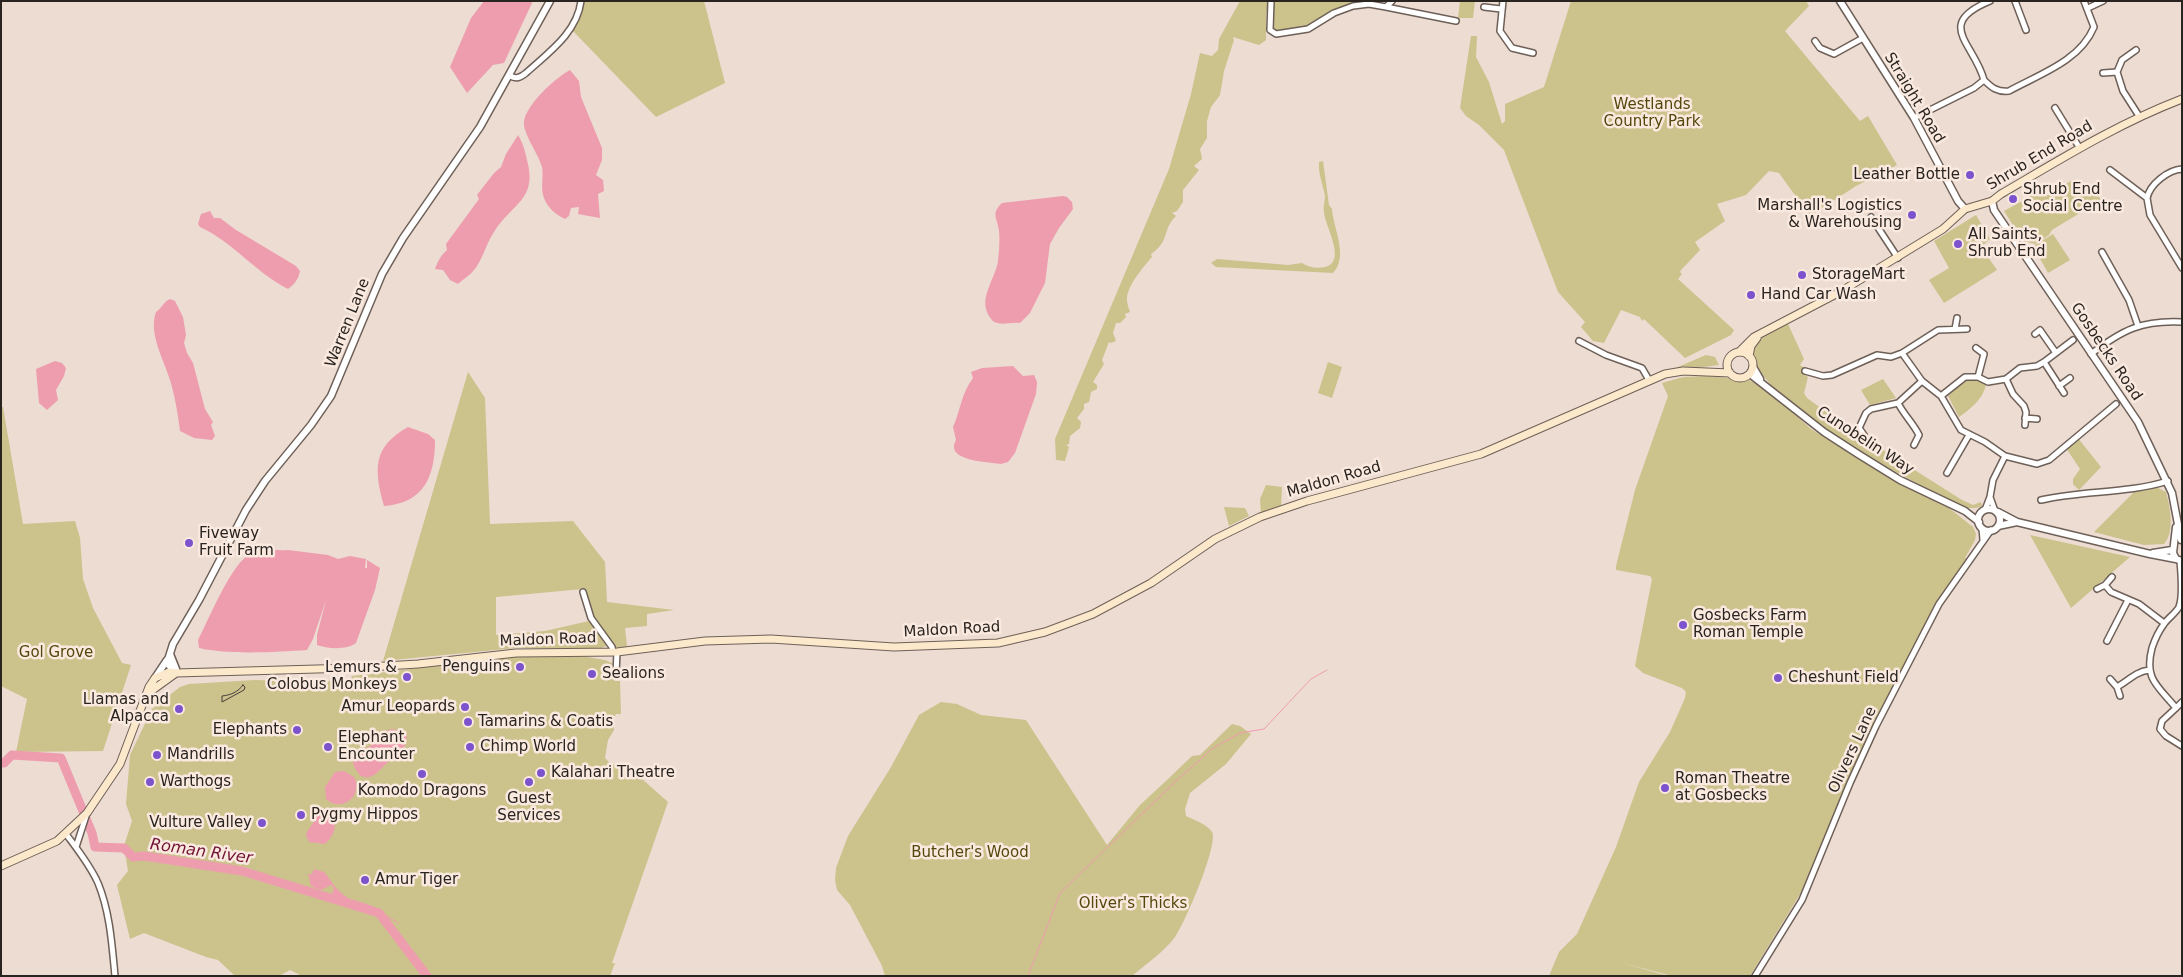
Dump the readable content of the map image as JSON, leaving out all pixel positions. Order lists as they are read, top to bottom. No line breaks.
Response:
{"streets":{"main road":["Shrub End Road","Maldon Road"],"street":["Straight Road","Warren Lane","Gosbecks Road","Cunobelin Way","Olivers Lane"]},"crossings":[["Straight Road","Shrub End Road"],["Shrub End Road","Gosbecks Road"],["Shrub End Road","Cunobelin Way"],["Shrub End Road","Maldon Road"],["Warren Lane","Maldon Road"],["Cunobelin Way","Maldon Road"],["Cunobelin Way","Olivers Lane"]],"water":["Roman River"],"parks":["Westlands Country Park","Gol Grove","Butcher's Wood","Oliver's Thicks"],"places":["Leather Bottle","Shrub End Social Centre","Marshall's Logistics & Warehousing","All Saints, Shrub End","StorageMart","Hand Car Wash","Fiveway Fruit Farm","Gosbecks Farm Roman Temple","Penguins","Sealions","Lemurs & Colobus Monkeys","Cheshunt Field","Amur Leopards","Llamas and Alpacca","Tamarins & Coatis","Elephants","Elephant Encounter","Chimp World","Mandrills","Kalahari Theatre","Komodo Dragons","Warthogs","Guest Services","Roman Theatre at Gosbecks","Pygmy Hippos","Vulture Valley","Amur Tiger"]}
